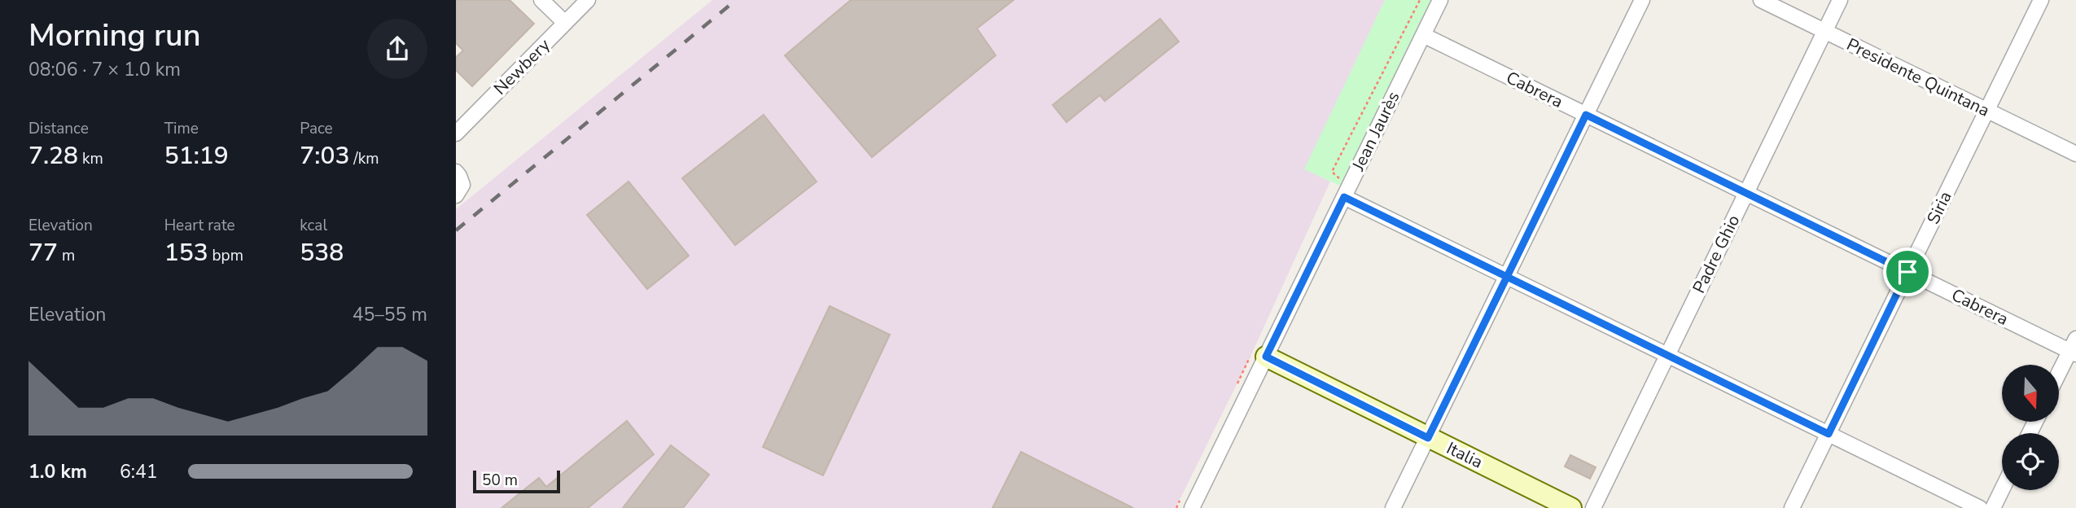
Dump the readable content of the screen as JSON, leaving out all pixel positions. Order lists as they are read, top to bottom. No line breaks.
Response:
{"streets":{"street":["Newbery","Presidente Quintana","Cabrera","Jean Jaurès","Siria","Padre Ghio","Italia"]},"crossings":[["Presidente Quintana","Siria"],["Presidente Quintana","Padre Ghio"],["Cabrera","Jean Jaurès"],["Cabrera","Siria"],["Cabrera","Padre Ghio"],["Jean Jaurès","Italia"]],"scale_bar":"50 m","north":"bottom","page":{"heading":["Morning run","08:06 · 7 × 1.0 km"],"stats":[["Distance","7.28 km"],["Time","51:19"],["Pace","7:03 /km"],["Elevation","77 m"],["Heart rate","153 bpm"],["kcal","538"]],"chart":["Elevation","45–55 m"],"list":[{"name":"1.0 km","note":"6:41"}],"scale":"50 m"}}
